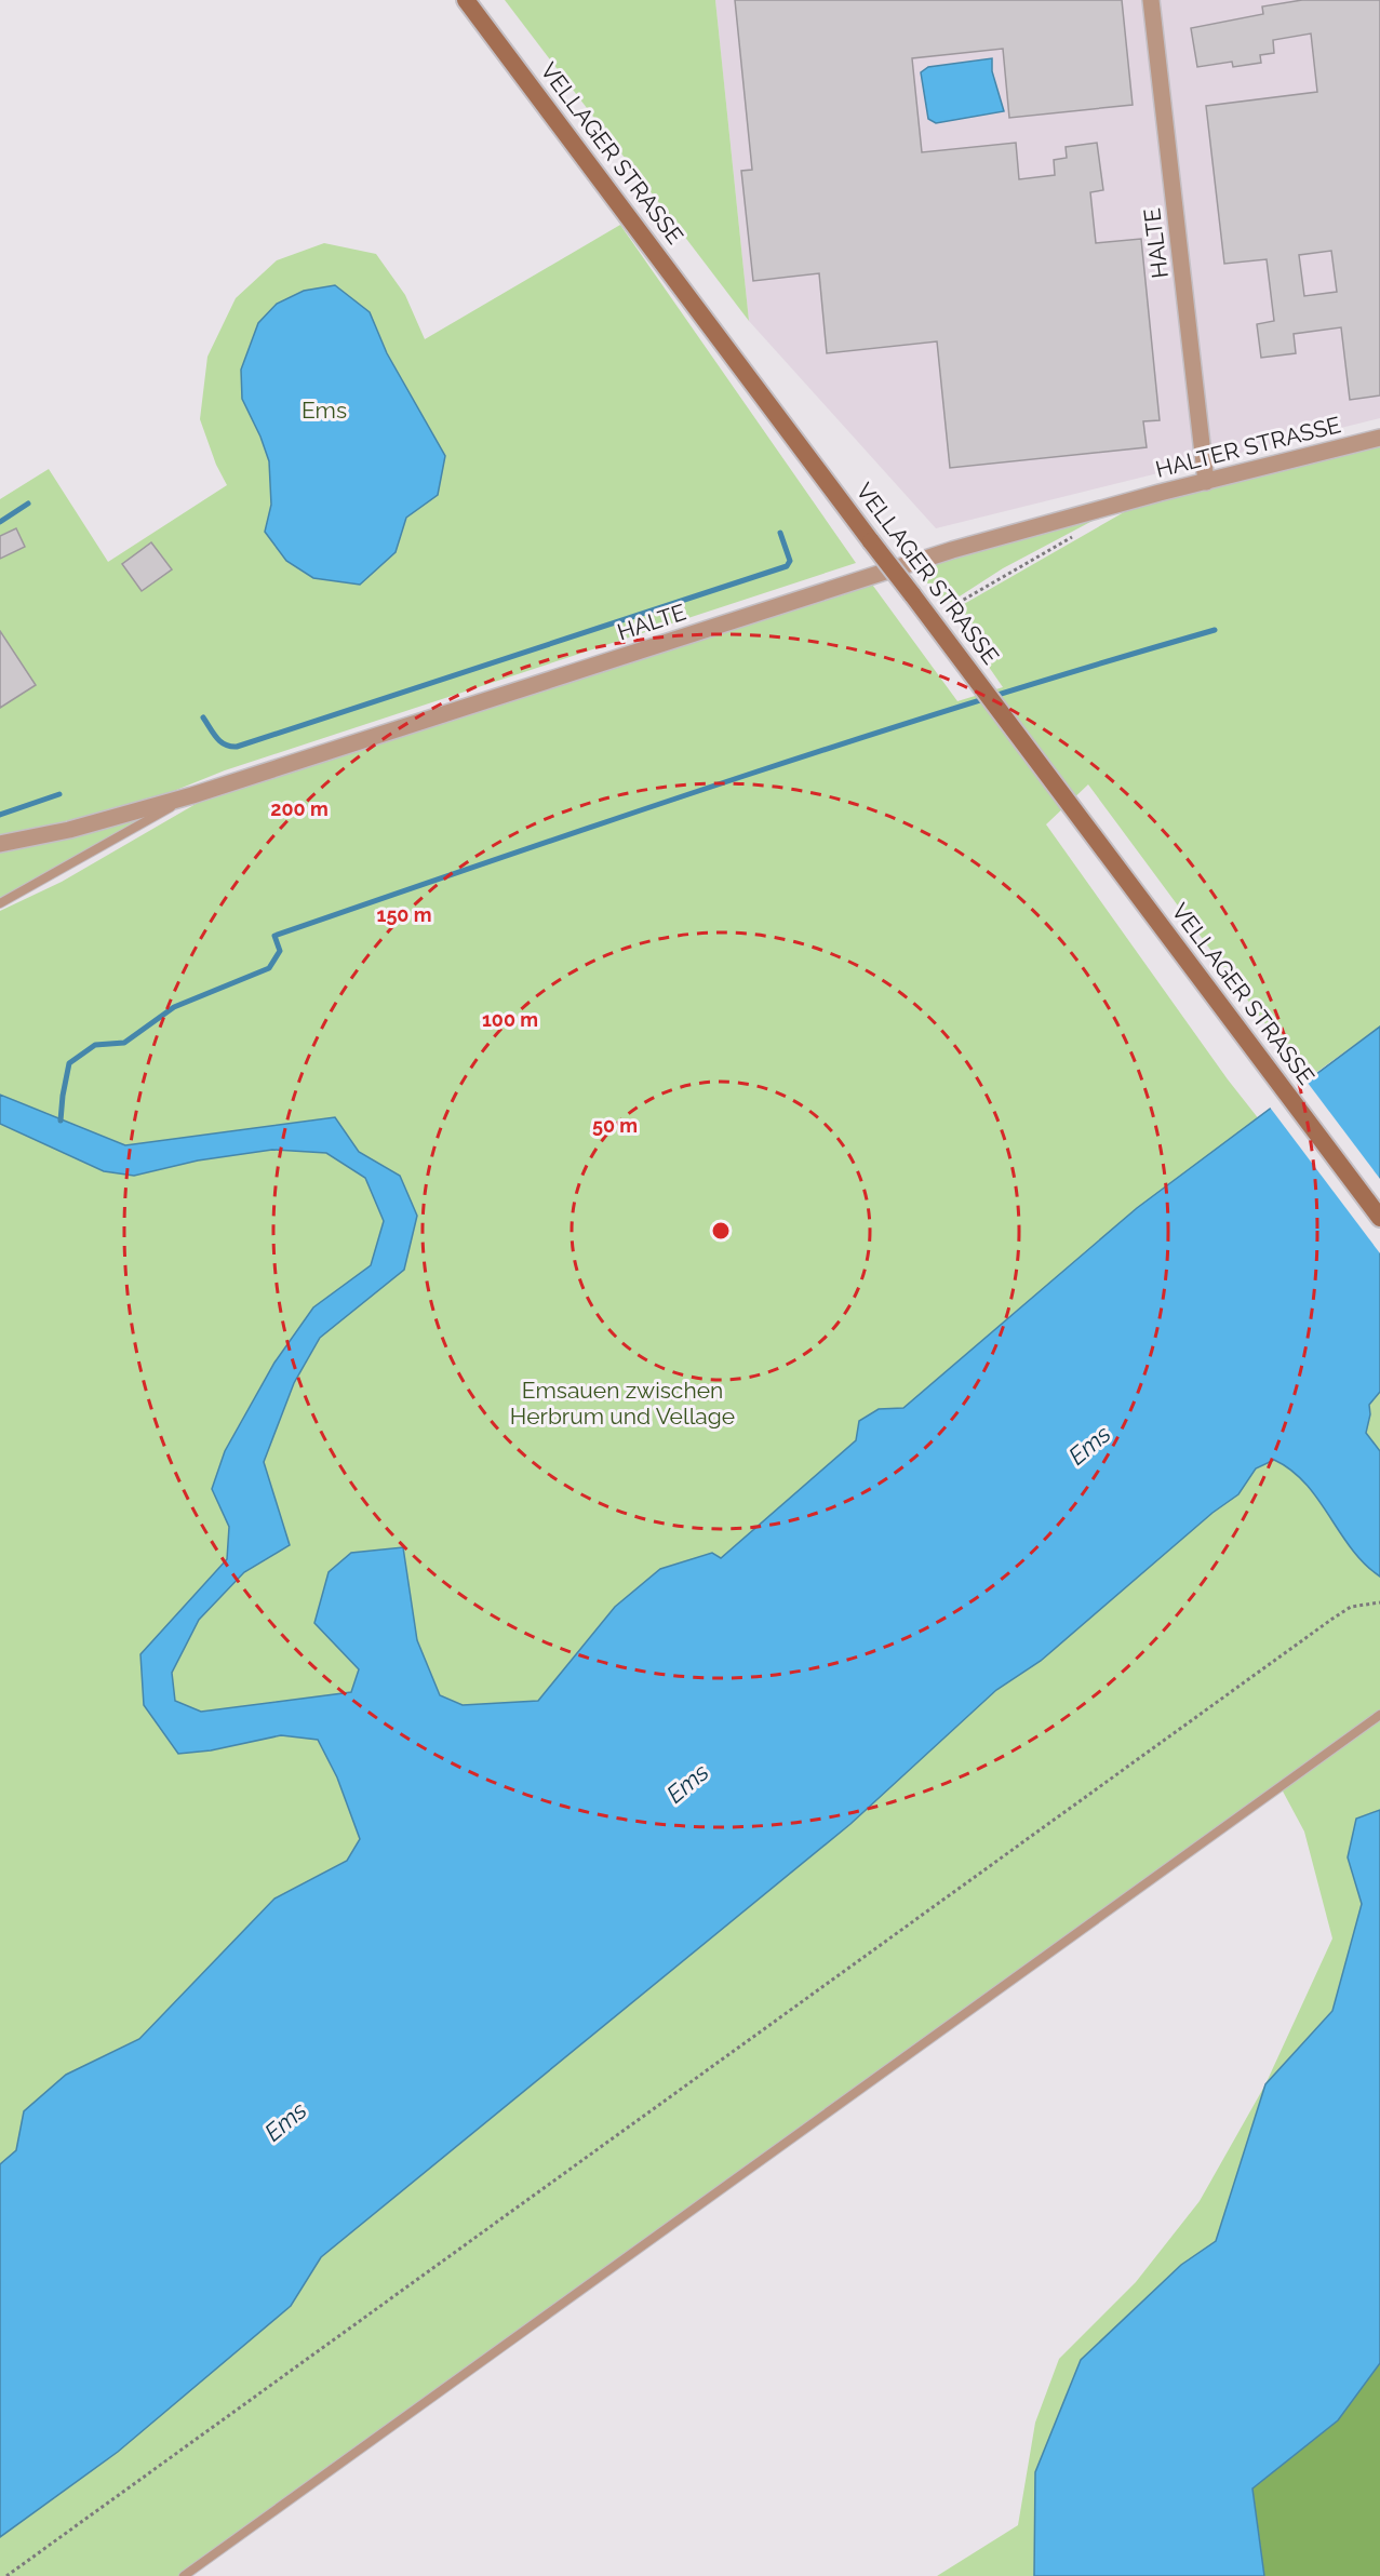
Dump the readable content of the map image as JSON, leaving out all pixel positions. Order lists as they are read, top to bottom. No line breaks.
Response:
{"streets":{"main road":["VELLAGER STRASSE"],"street":["HALTE","HALTER STRASSE"]},"crossings":[["HALTE","HALTER STRASSE"]],"water":["Ems"],"parks":["Ems","Emsauen zwischen Herbrum und Vellage"],"rings":["200 m","150 m","100 m","50 m"]}
